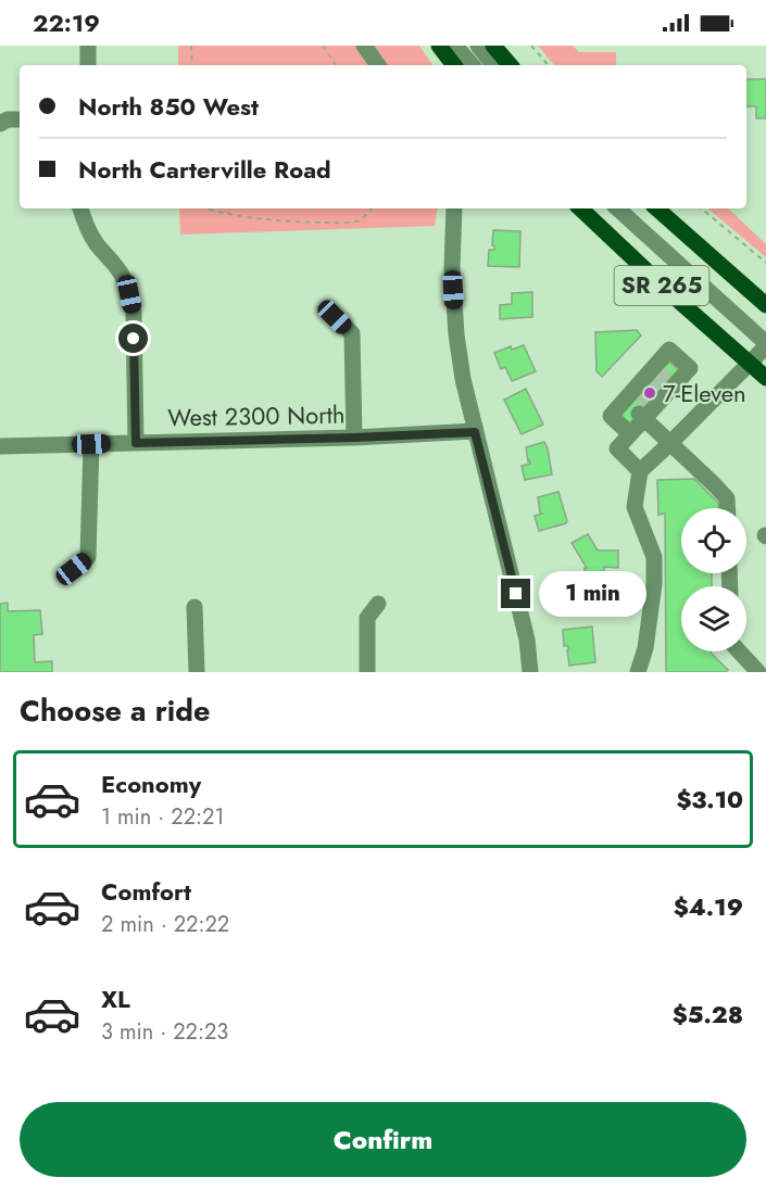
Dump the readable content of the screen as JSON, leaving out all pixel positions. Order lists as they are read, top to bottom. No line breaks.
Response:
{"streets":{"main road":["SR 265"],"street":["West 2300 North"]},"places":["7-Eleven"],"page":{"status":"22:19","banner":["North 850 West","North Carterville Road"],"bubble":"1 min","heading":"Choose a ride","list":[{"name":"Economy","note":"1 min · 22:21","value":"$3.10"},{"name":"Comfort","note":"2 min · 22:22","value":"$4.19"},{"name":"XL","note":"3 min · 22:23","value":"$5.28"}],"buttons":"Confirm"}}
